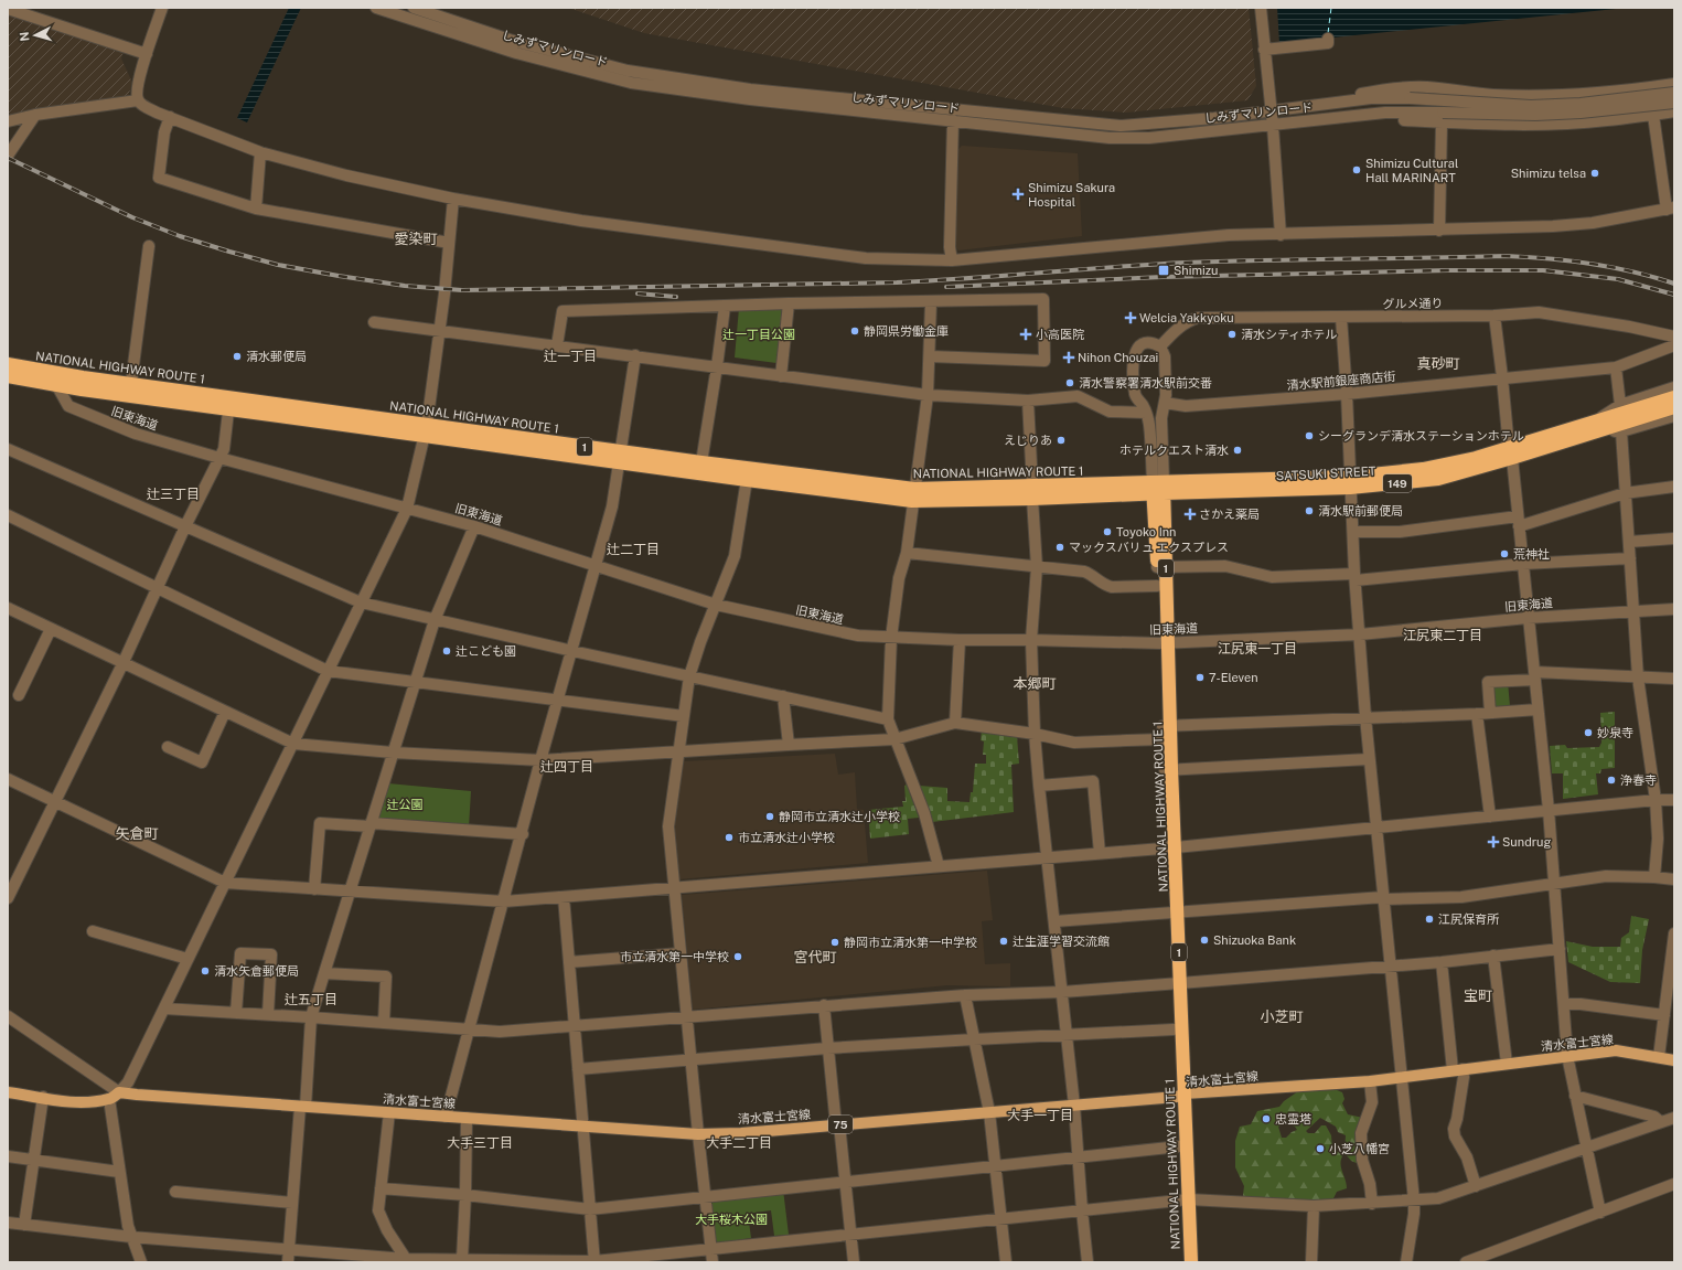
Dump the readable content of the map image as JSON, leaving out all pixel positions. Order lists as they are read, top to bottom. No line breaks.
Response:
{"streets":{"highway":["NATIONAL HIGHWAY ROUTE 1","1","SATSUKI STREET","149"],"main road":["清水富士宮線","75"],"street":["しみずマリンロード","グルメ通り","清水駅前銀座商店街","旧東海道"]},"crossings":[["NATIONAL HIGHWAY ROUTE 1","旧東海道"],["NATIONAL HIGHWAY ROUTE 1","SATSUKI STREET"],["NATIONAL HIGHWAY ROUTE 1","清水富士宮線"],["SATSUKI STREET","149"]],"districts":["愛染町","辻一丁目","真砂町","辻三丁目","辻二丁目","江尻東二丁目","江尻東一丁目","本郷町","辻四丁目","矢倉町","宮代町","宝町","辻五丁目","小芝町","大手一丁目","大手三丁目","大手二丁目"],"parks":["辻一丁目公園","辻公園","大手桜木公園"],"places":{"other":["Shimizu Cultural Hall MARINART","Shimizu telsa","静岡県労働金庫","清水シティホテル","清水郵便局","清水警察署清水駅前交番","シーグランデ清水ステーションホテル","えじりあ","ホテルクエスト清水","清水駅前郵便局","Toyoko Inn","マックスバリュ エクスプレス","荒神社","辻こども園","7-Eleven","妙泉寺","浄春寺","静岡市立清水辻小学校","市立清水辻小学校","江尻保育所","Shizuoka Bank","辻生涯学習交流館","静岡市立清水第一中学校","市立清水第一中学校","清水矢倉郵便局","忠霊塔","小芝八幡宮"],"health":["Shimizu Sakura Hospital","Welcia Yakkyoku","小高医院","Nihon Chouzai","さかえ薬局","Sundrug"],"transit":["Shimizu"]},"north":"left"}
